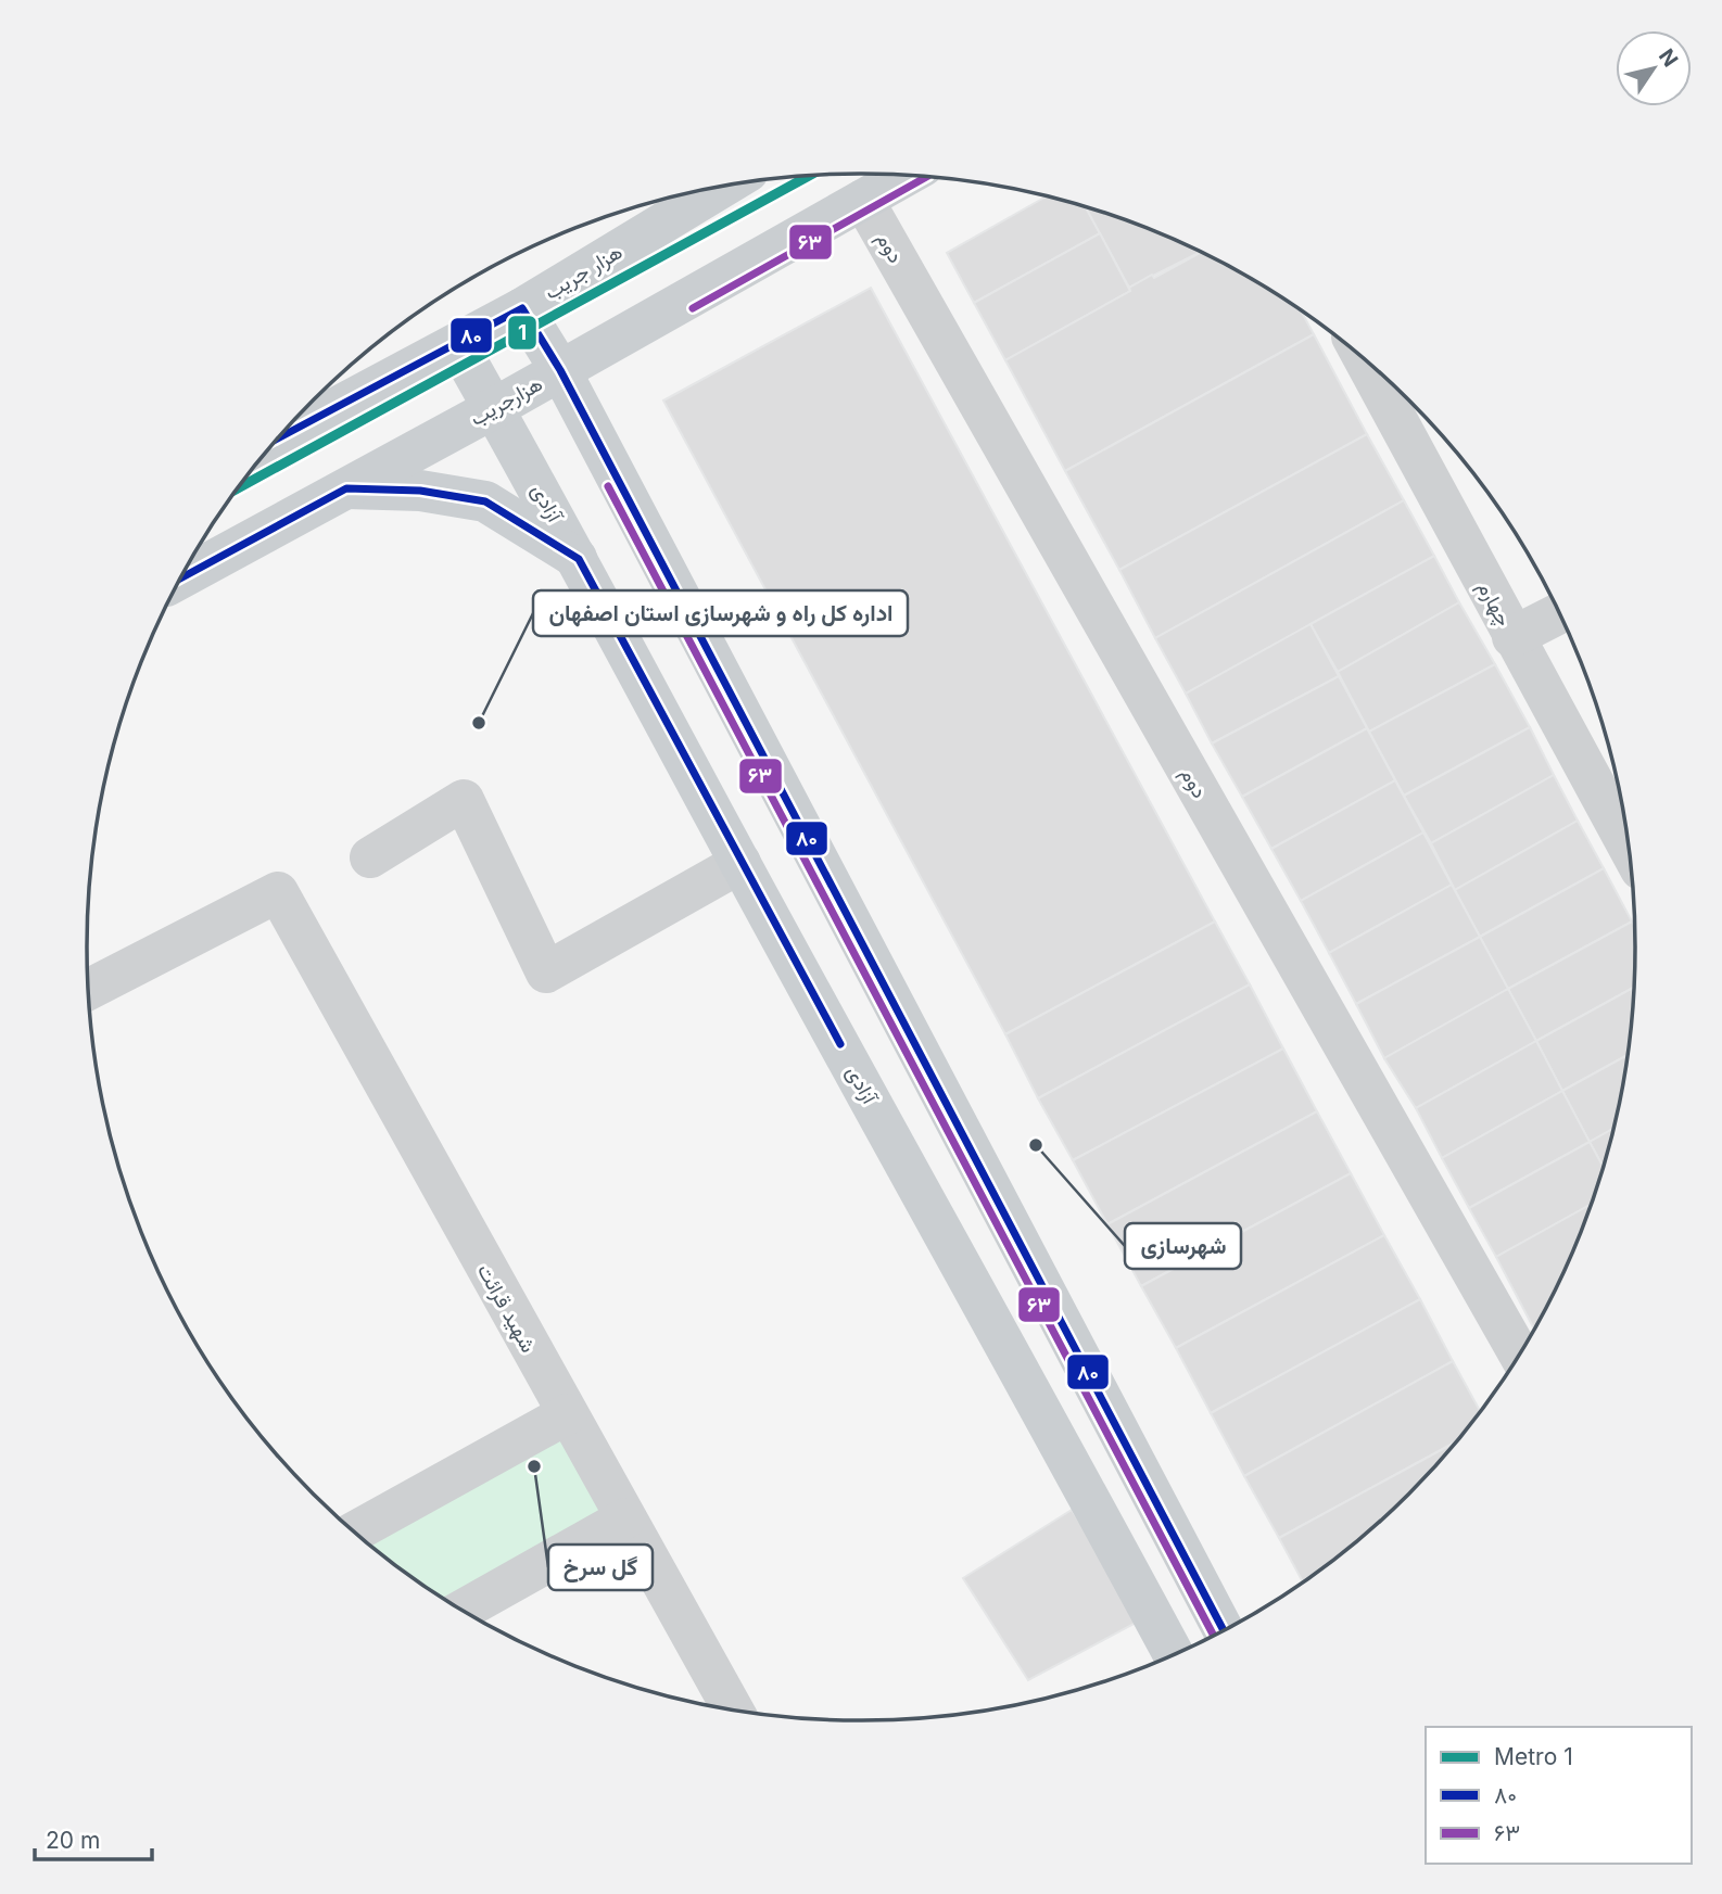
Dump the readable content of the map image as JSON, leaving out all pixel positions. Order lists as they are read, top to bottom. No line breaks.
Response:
{"streets":{"main road":["هزار جریب","هزارجریب","آزادی"],"street":["دوم","چهارم","شهید قرائت"]},"crossings":[["دوم","هزارجریب"],["هزار جریب","آزادی"],["هزارجریب","آزادی"]],"places":["اداره کل راه و شهرسازی استان اصفهان","شهرسازی","گل سرخ"],"lines":["metro line 1","transit line ۶۳","transit line ۸۰"],"legend":["Metro 1","۸۰","۶۳"],"scale_bar":"20 m","north":"top right"}
